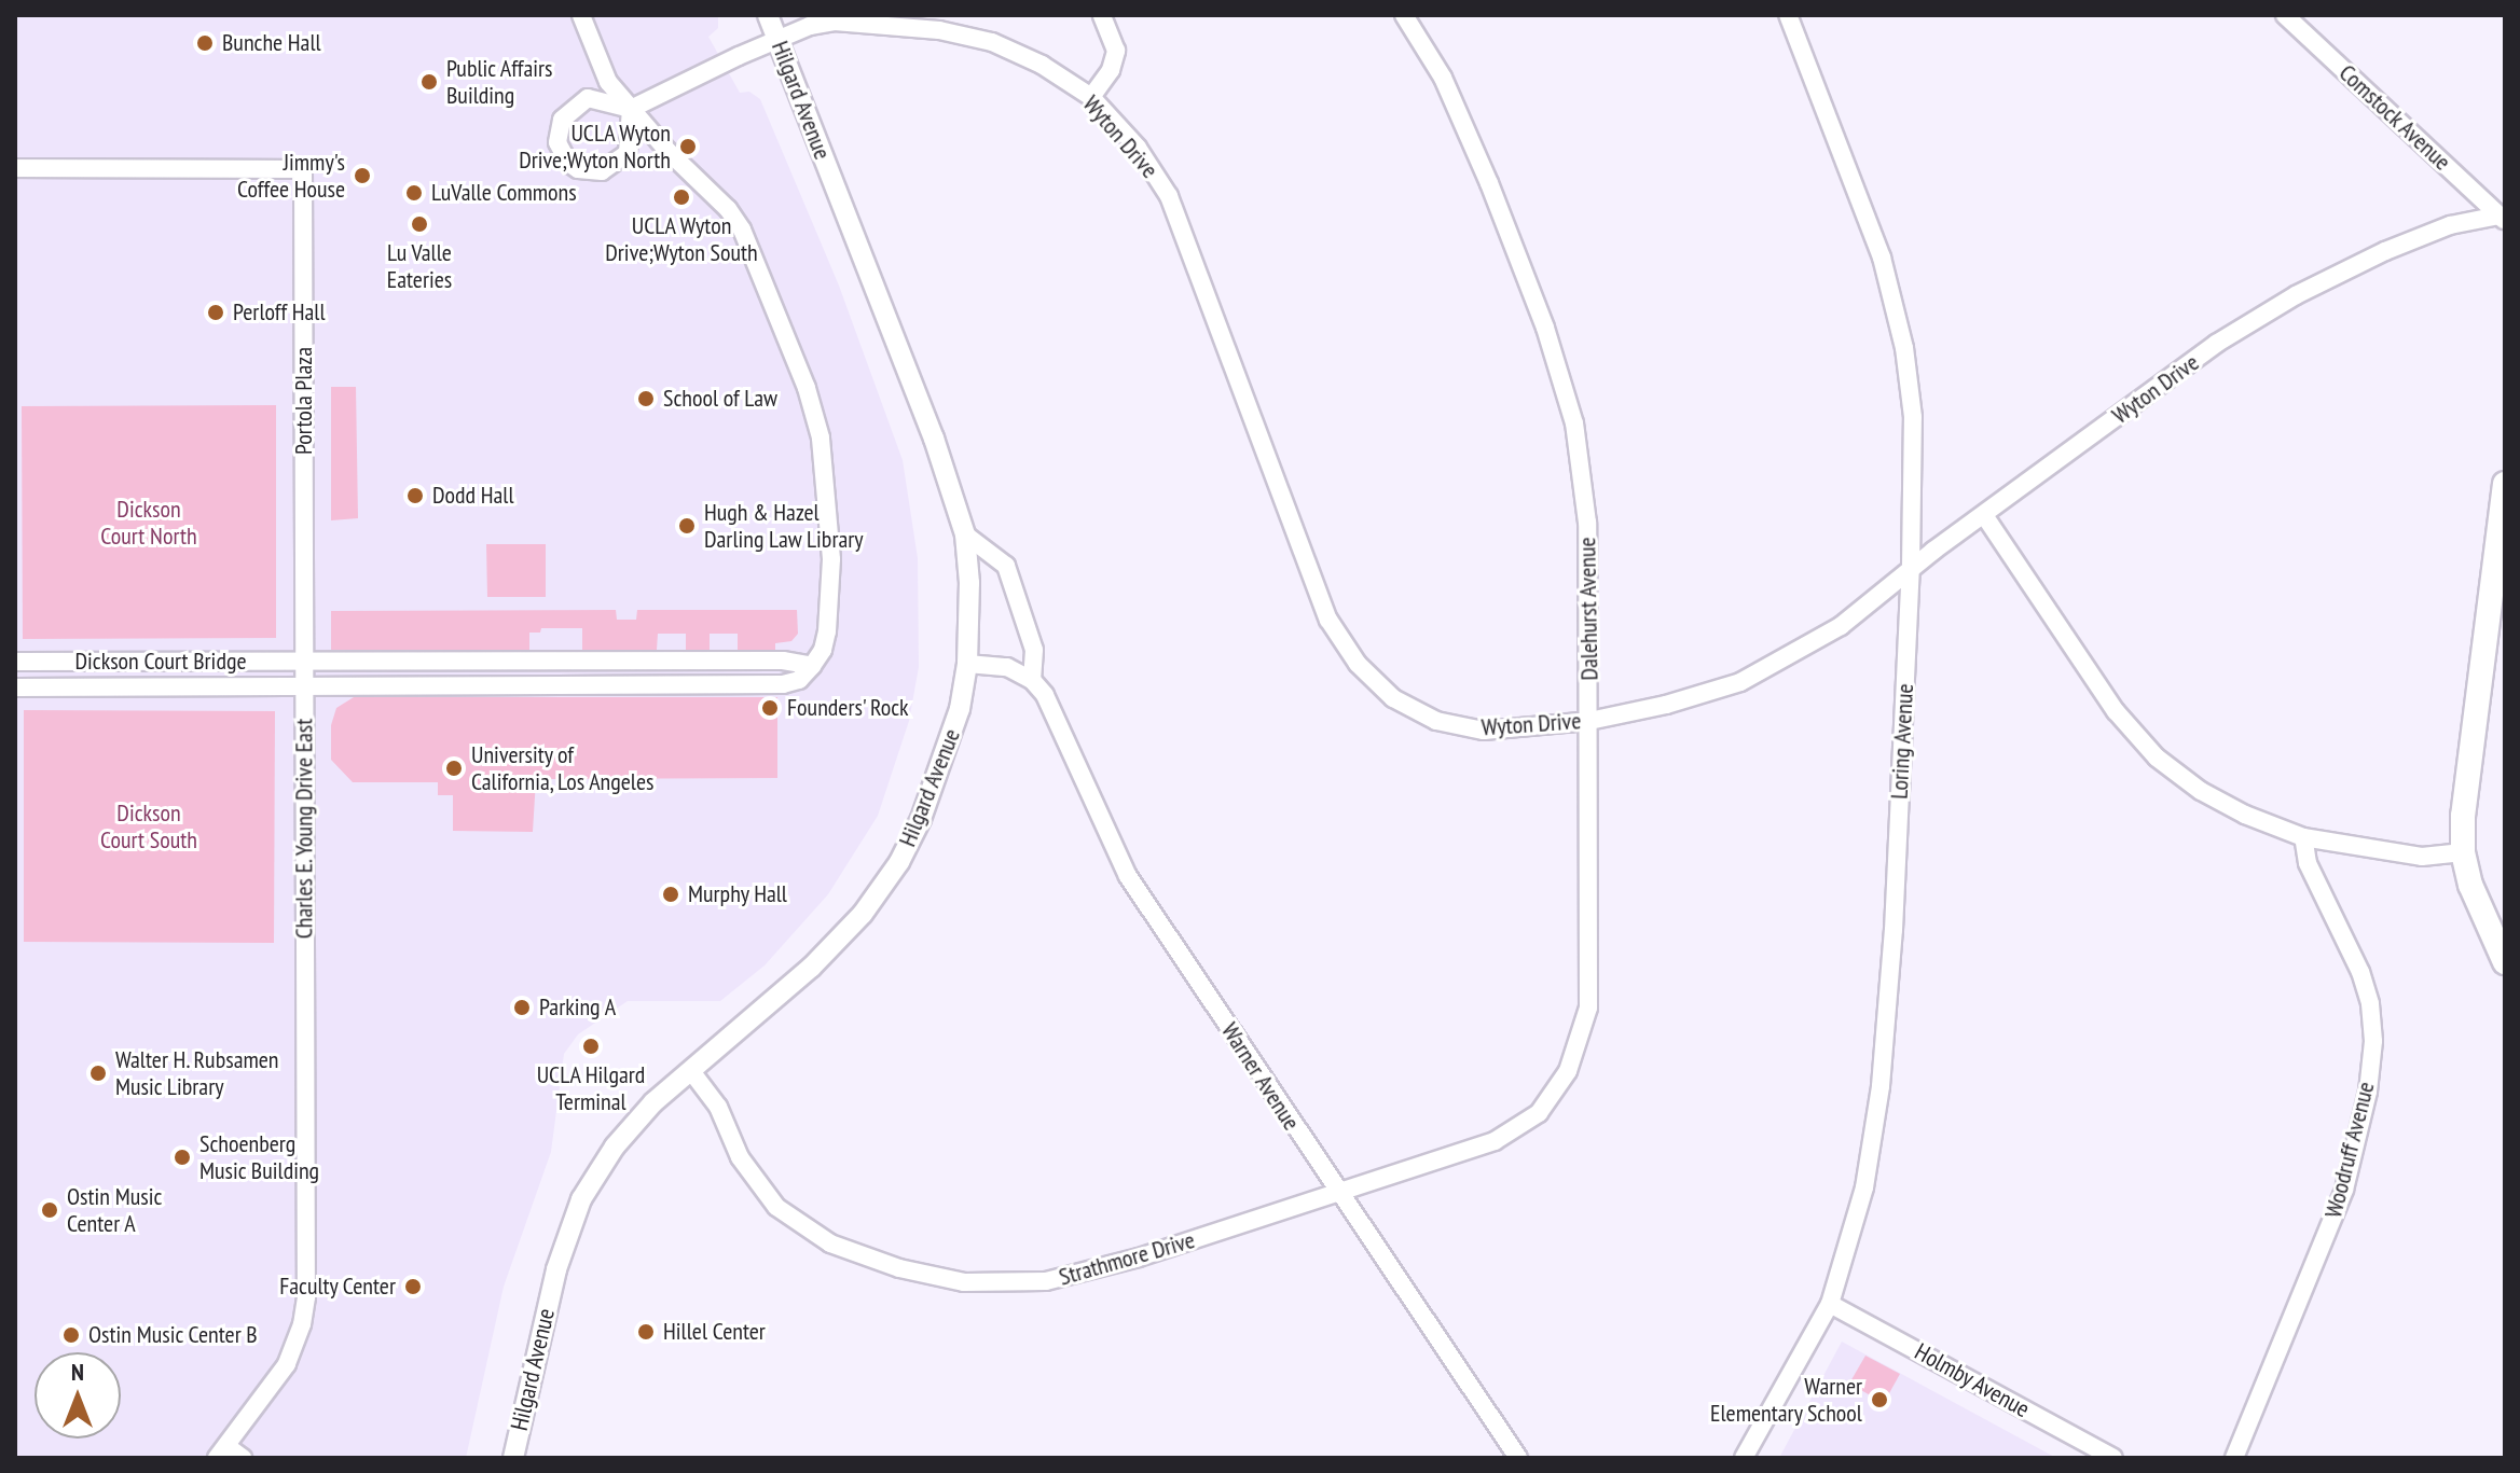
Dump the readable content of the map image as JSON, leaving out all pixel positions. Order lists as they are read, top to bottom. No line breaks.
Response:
{"streets":{"street":["Hilgard Avenue","Comstock Avenue","Wyton Drive","Portola Plaza","Dalehurst Avenue","Dickson Court Bridge","Loring Avenue","Charles E. Young Drive East","Warner Avenue","Woodruff Avenue","Strathmore Drive","Holmby Avenue"]},"crossings":[["Hilgard Avenue","Wyton Drive"],["Hilgard Avenue","Warner Avenue"],["Hilgard Avenue","Strathmore Drive"],["Comstock Avenue","Wyton Drive"],["Wyton Drive","Dalehurst Avenue"],["Wyton Drive","Loring Avenue"],["Portola Plaza","Dickson Court Bridge"],["Dalehurst Avenue","Warner Avenue"],["Dalehurst Avenue","Strathmore Drive"],["Dickson Court Bridge","Charles E. Young Drive East"],["Loring Avenue","Holmby Avenue"],["Warner Avenue","Strathmore Drive"]],"parks":["Dickson Court North","Dickson Court South"],"places":["Bunche Hall","Public Affairs Building","UCLA Wyton Drive;Wyton North","Jimmy's Coffee House","LuValle Commons","UCLA Wyton Drive;Wyton South","Lu Valle Eateries","Perloff Hall","School of Law","Dodd Hall","Hugh & Hazel Darling Law Library","Founders' Rock","University of California, Los Angeles","Murphy Hall","Parking A","UCLA Hilgard Terminal","Walter H. Rubsamen Music Library","Schoenberg Music Building","Ostin Music Center A","Faculty Center","Hillel Center","Ostin Music Center B","Warner Elementary School"],"north":"top"}
